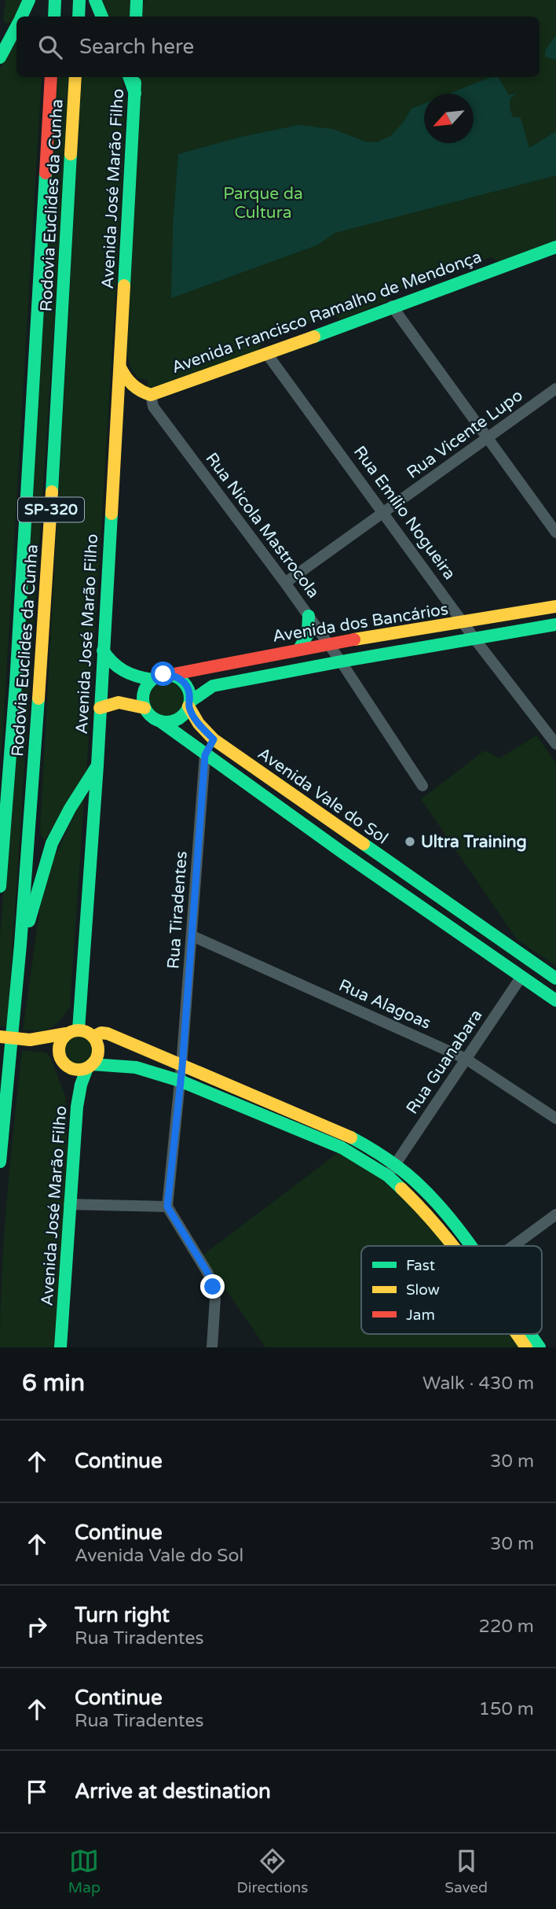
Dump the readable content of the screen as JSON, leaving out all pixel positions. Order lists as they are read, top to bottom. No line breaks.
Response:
{"streets":{"main road":["Avenida José Marão Filho","Rodovia Euclides da Cunha","Avenida Francisco Ramalho de Mendonça","SP-320","Avenida dos Bancários","Avenida Vale do Sol"],"street":["Rua Vicente Lupo","Rua Emílio Nogueira","Rua Nicola Mastrocola","Rua Tiradentes","Rua Alagoas","Rua Guanabara"]},"crossings":[["Avenida Francisco Ramalho de Mendonça","Rua Emílio Nogueira"],["Avenida Francisco Ramalho de Mendonça","Rua Nicola Mastrocola"],["Rua Vicente Lupo","Rua Emílio Nogueira"],["Rua Vicente Lupo","Rua Nicola Mastrocola"],["Rua Emílio Nogueira","Avenida dos Bancários"],["Rua Nicola Mastrocola","Avenida dos Bancários"],["Avenida dos Bancários","Avenida Vale do Sol"],["Avenida Vale do Sol","Rua Tiradentes"],["Avenida Vale do Sol","Rua Guanabara"],["Rua Tiradentes","Rua Alagoas"],["Rua Alagoas","Rua Guanabara"]],"parks":["Parque da Cultura"],"places":["Ultra Training"],"legend":["Fast","Slow","Jam"],"north":"bottom left","page":{"search":"Search here","heading":["6 min","Walk · 430 m"],"list":[["Continue","30 m"],["Continue","Avenida Vale do Sol","30 m"],["Turn right","Rua Tiradentes","220 m"],["Continue","Rua Tiradentes","150 m"],"Arrive at destination"],"nav":["Map","Directions","Saved"]}}
